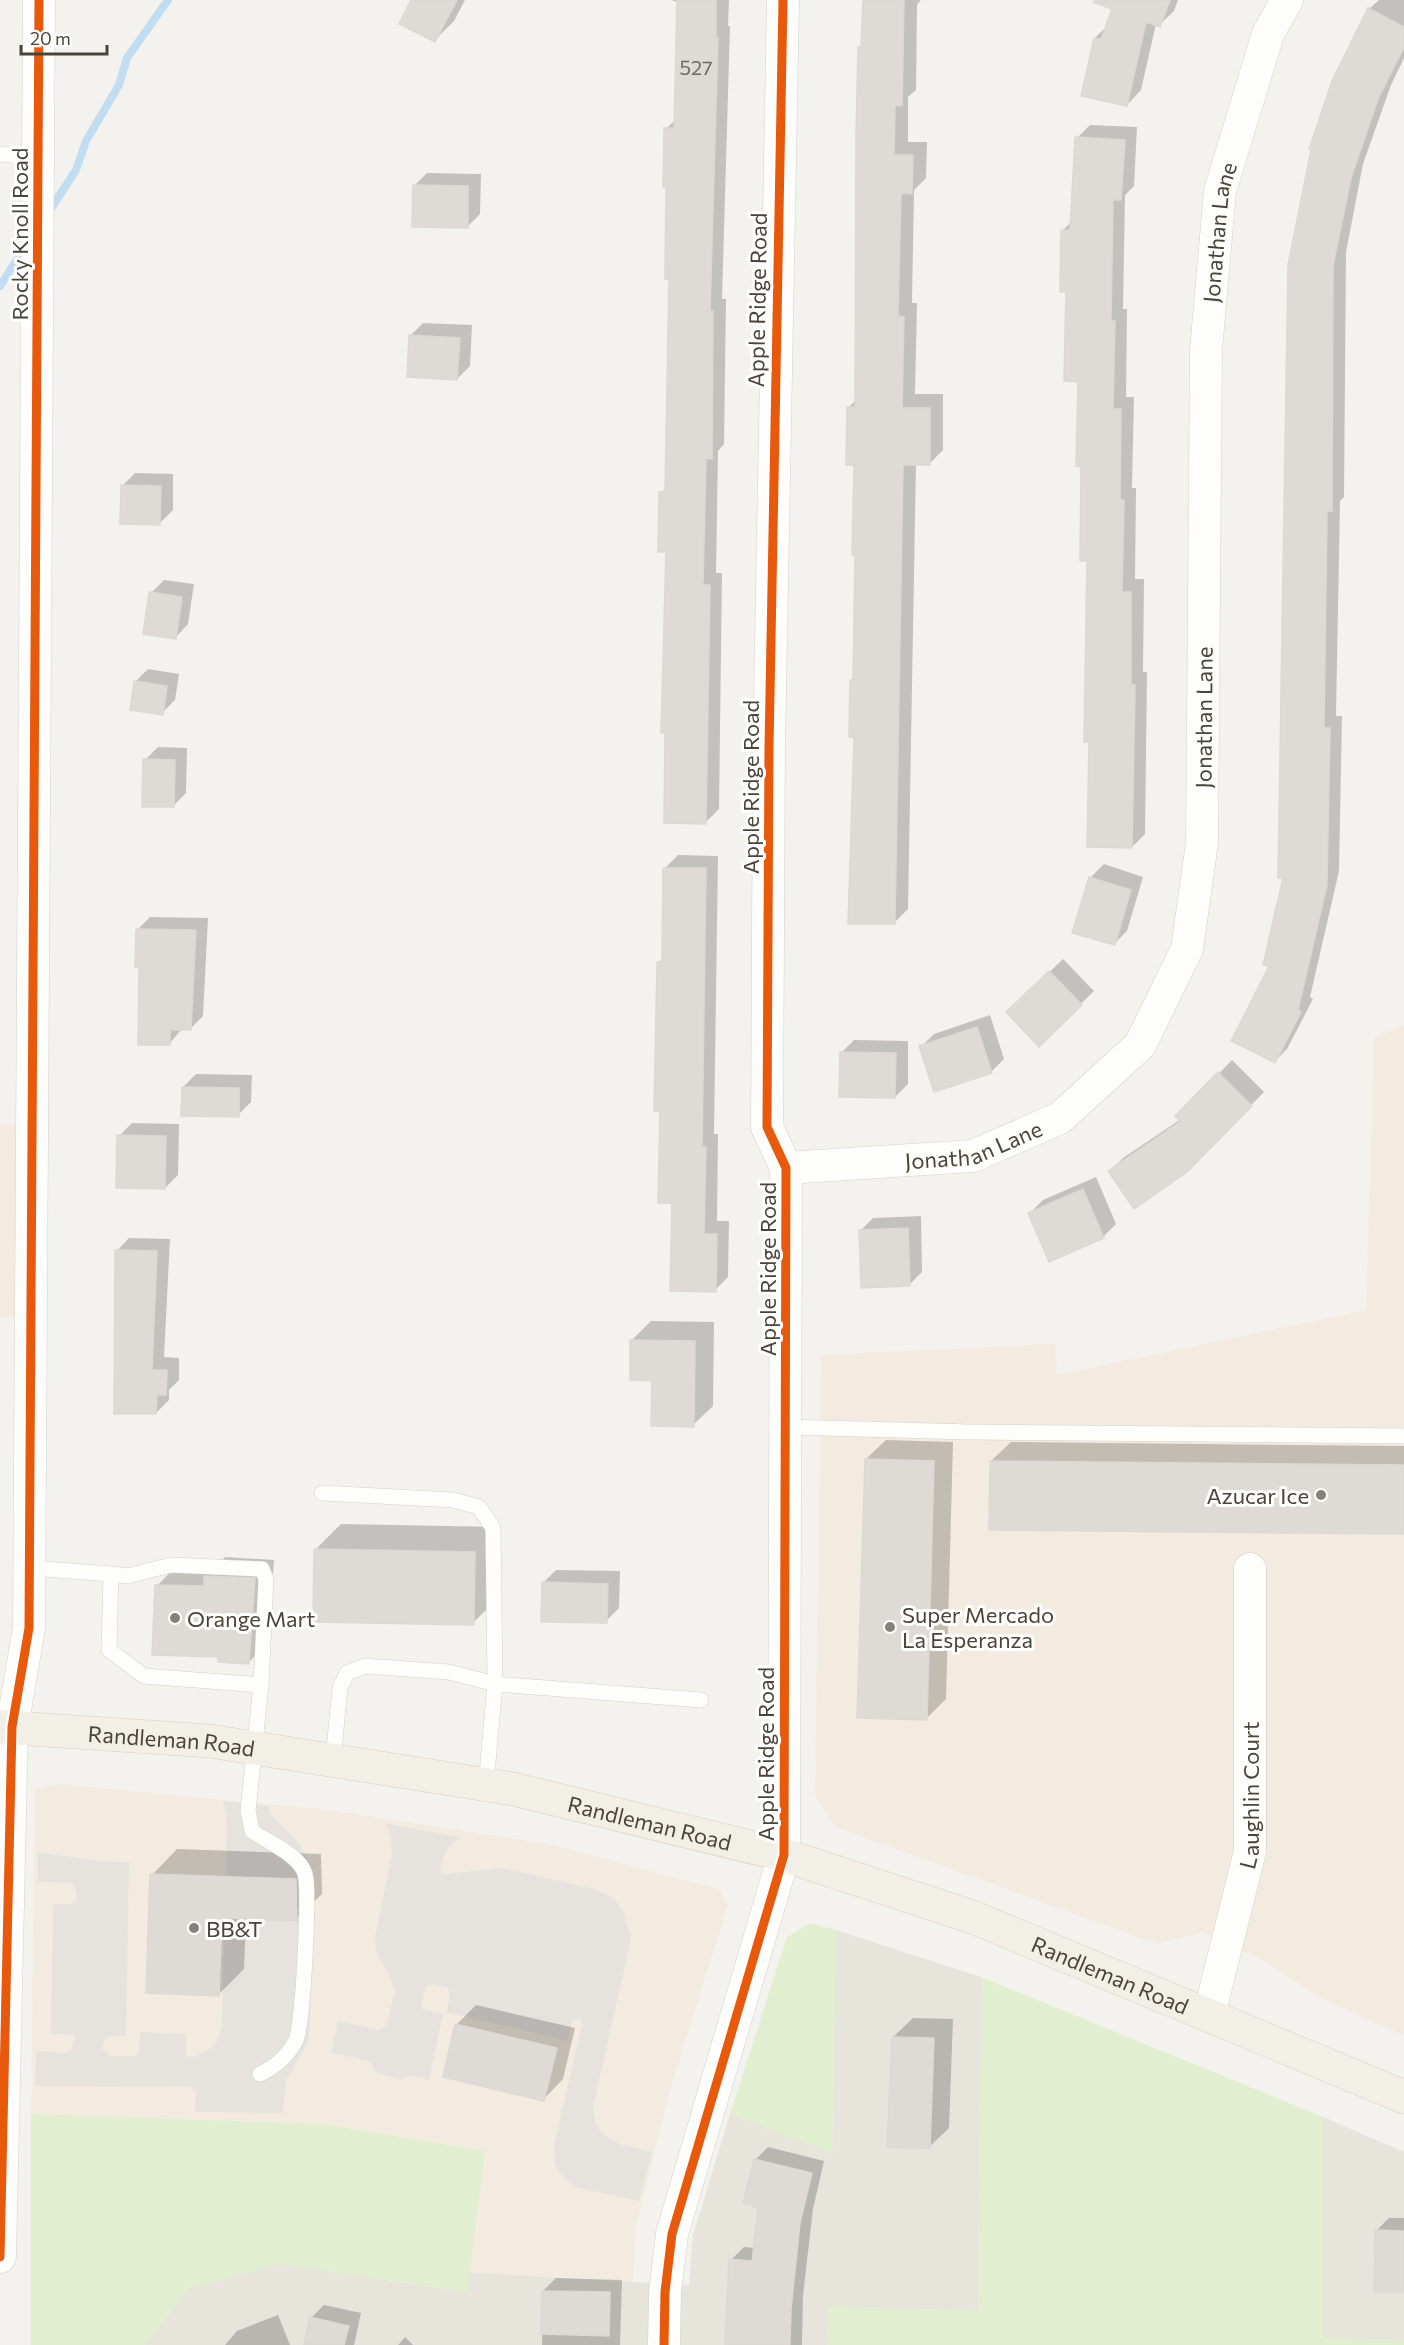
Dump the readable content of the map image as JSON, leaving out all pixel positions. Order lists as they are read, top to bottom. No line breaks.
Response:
{"streets":{"main road":["Randleman Road"],"street":["Jonathan Lane","Rocky Knoll Road","Apple Ridge Road","Laughlin Court"]},"crossings":[["Jonathan Lane","Apple Ridge Road"],["Rocky Knoll Road","Randleman Road"],["Apple Ridge Road","Randleman Road"],["Randleman Road","Laughlin Court"]],"places":["Azucar Ice","Orange Mart","Super Mercado La Esperanza","BB&T"],"house_numbers":["527"],"scale_bar":"20 m"}
